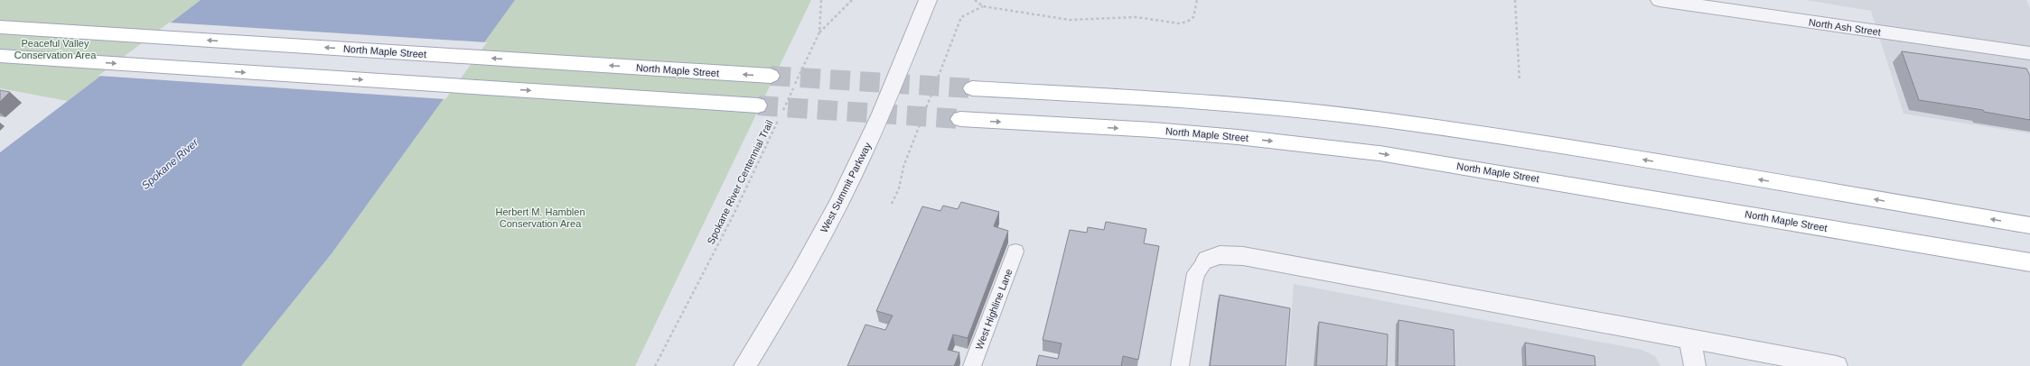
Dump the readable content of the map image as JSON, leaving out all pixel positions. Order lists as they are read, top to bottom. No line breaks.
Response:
{"streets":{"main road":["North Maple Street"],"street":["North Ash Street","West Summit Parkway"],"lane":["West Highline Lane"],"path":["Spokane River Centennial Trail"]},"water":["Spokane River"],"parks":["Peaceful Valley Conservation Area","Herbert M. Hamblen Conservation Area"]}
